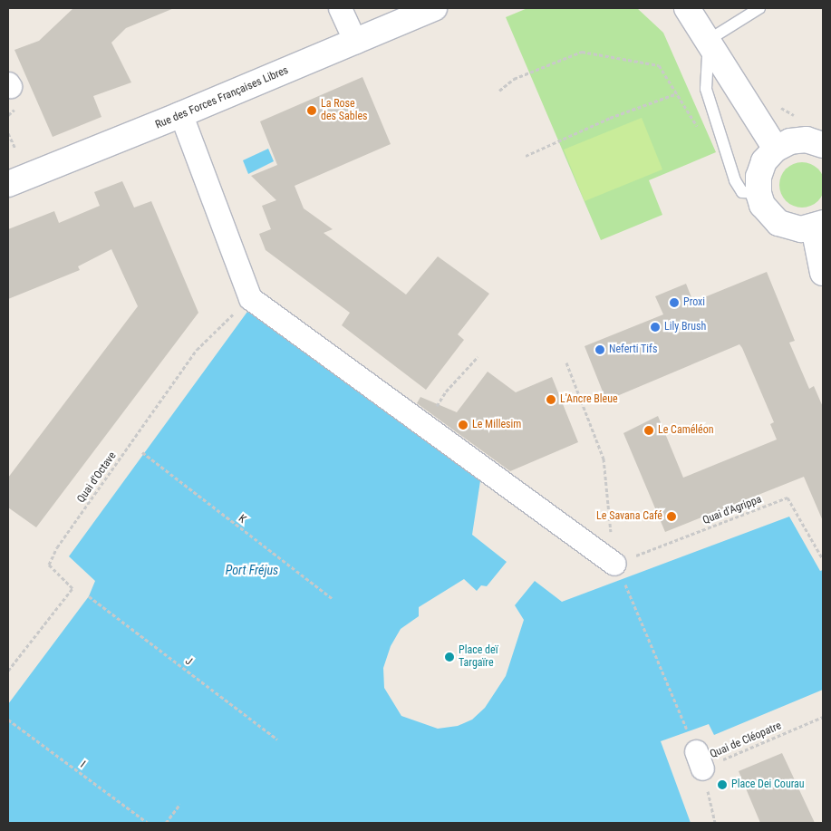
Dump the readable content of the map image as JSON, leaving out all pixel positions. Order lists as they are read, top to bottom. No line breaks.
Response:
{"streets":{"street":["Rue des Forces Françaises Libres"],"path":["Quai d'Octave","Quai d'Agrippa","K","J","Quai de Cléopatre","I"]},"water":["Port Fréjus"],"places":["La Rose des Sables","Proxi","Lily Brush","Neferti Tifs","L'Ancre Bleue","Le Millesim","Le Caméléon","Le Savana Café","Place deï Targaïre","Place Dei Courau"]}
